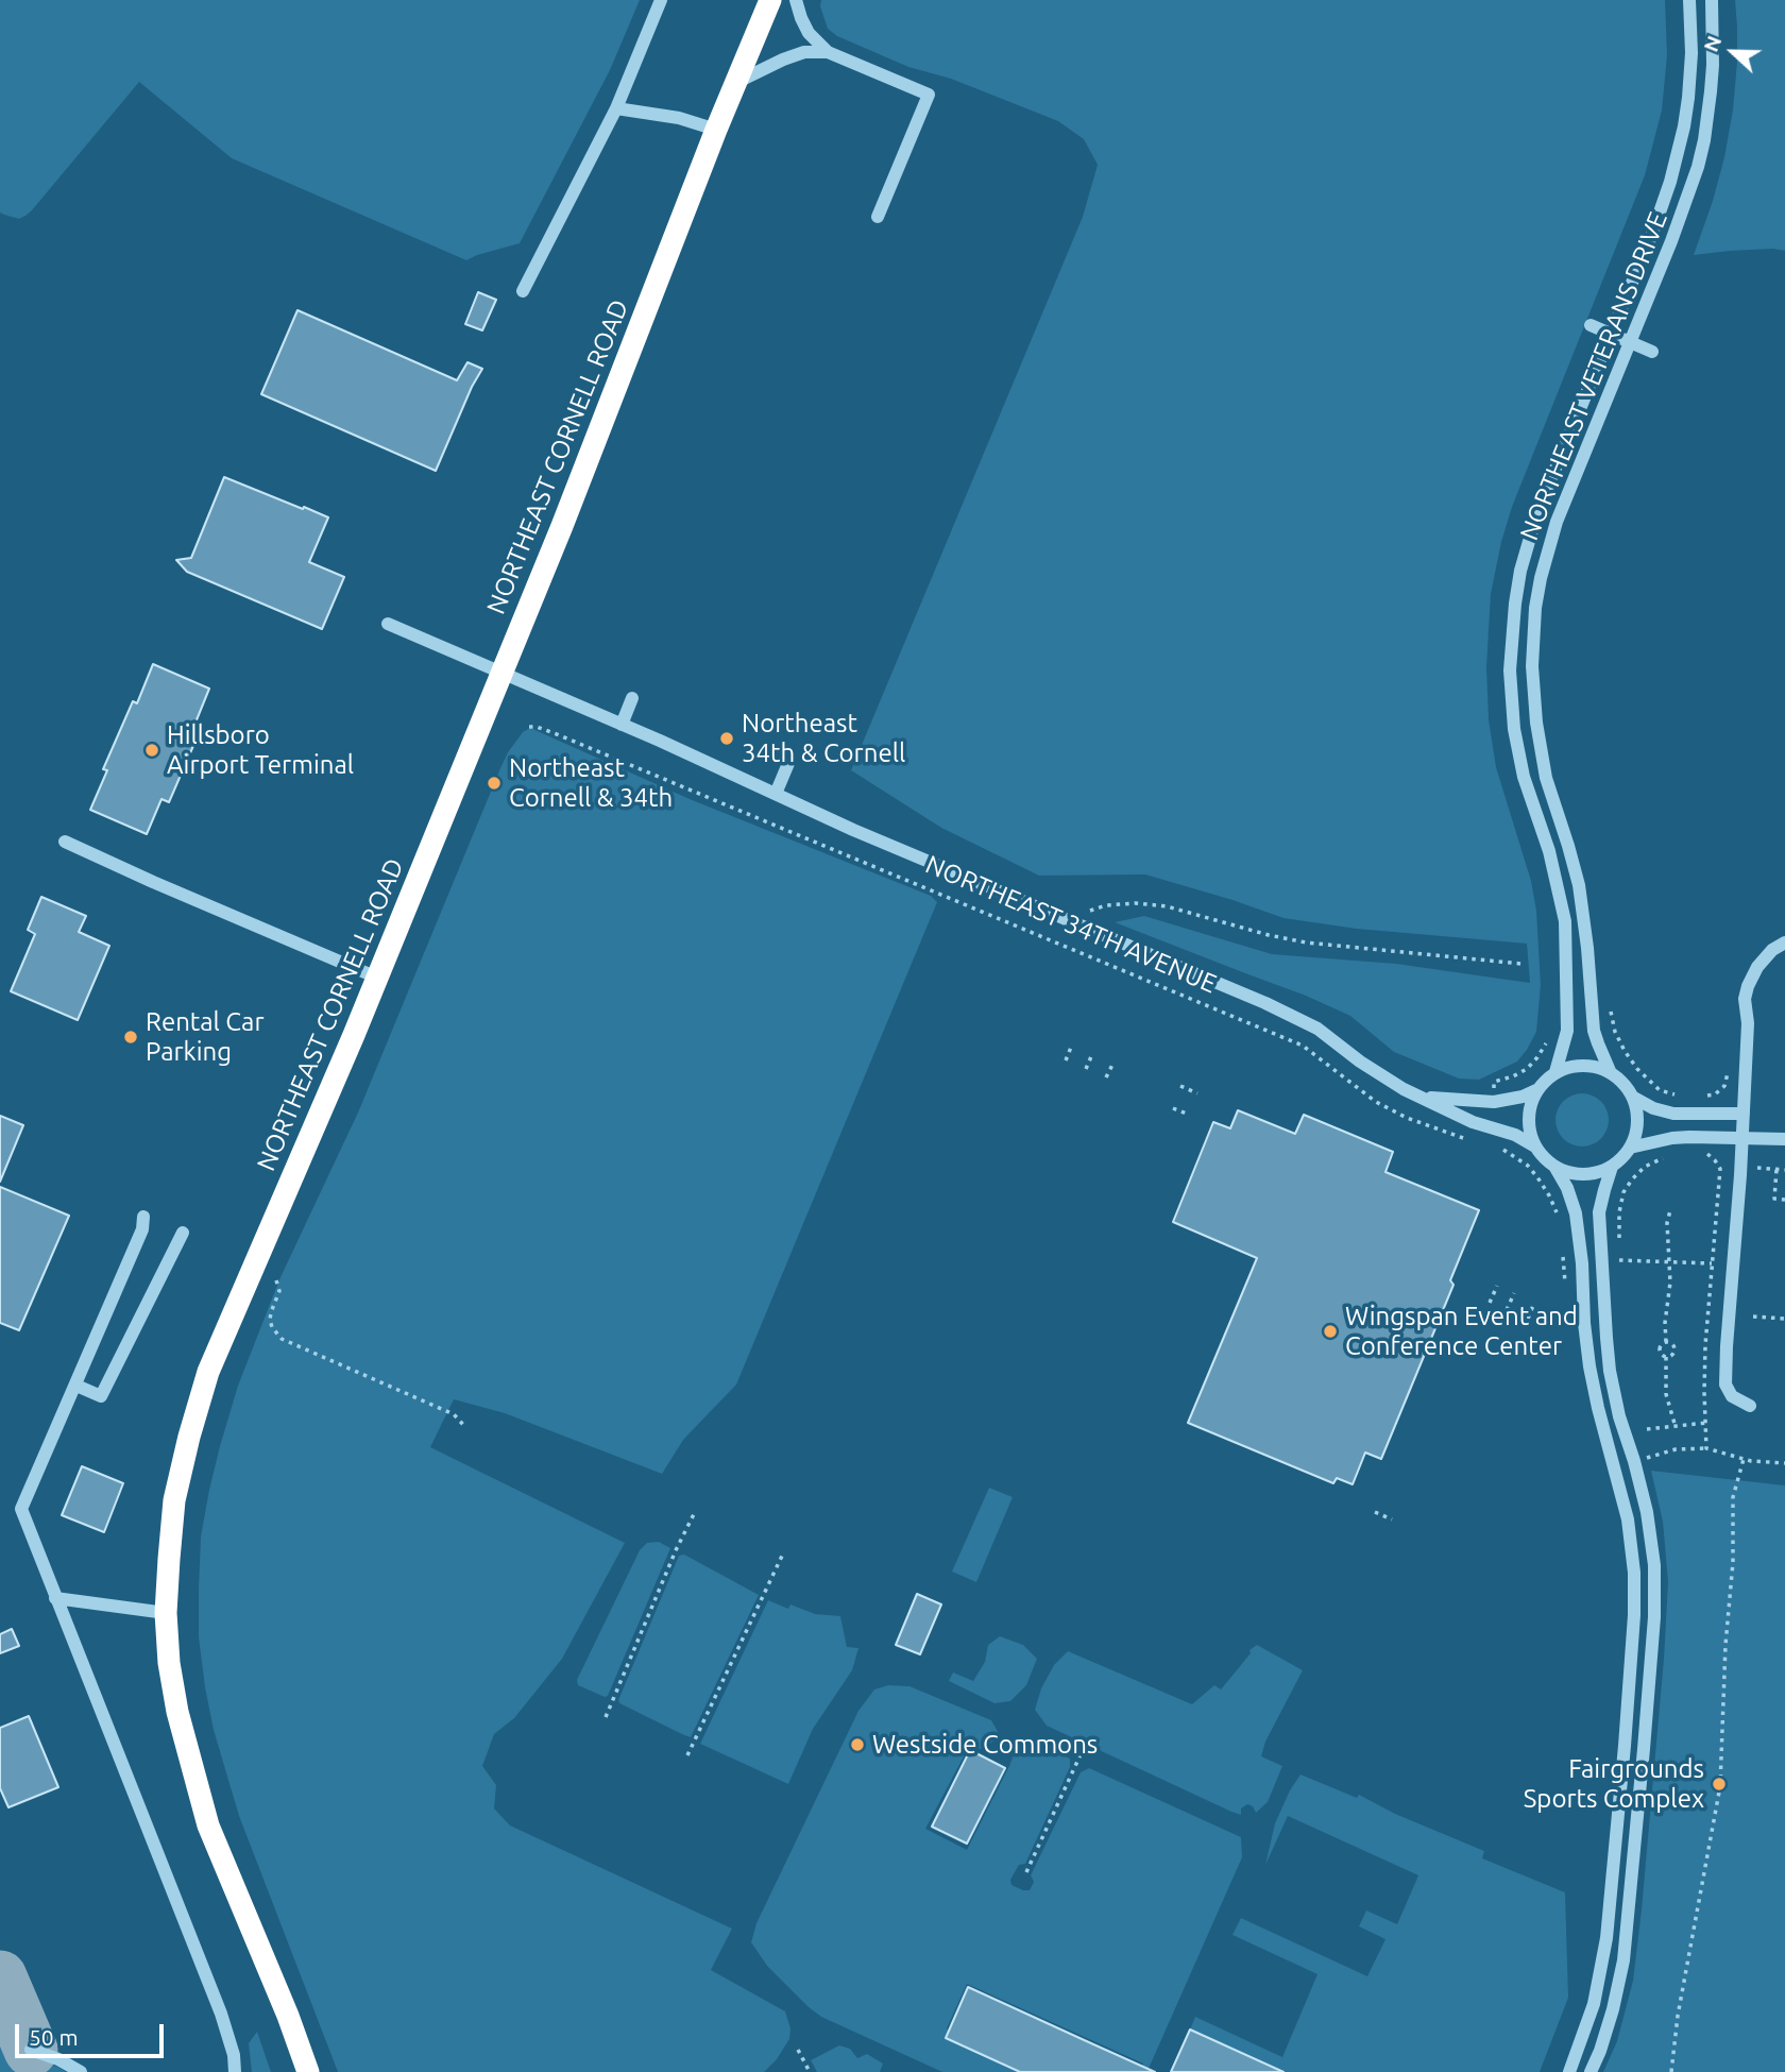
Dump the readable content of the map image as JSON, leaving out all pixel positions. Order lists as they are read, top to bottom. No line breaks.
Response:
{"streets":{"highway":["NORTHEAST CORNELL ROAD"],"street":["NORTHEAST VETERANS DRIVE","NORTHEAST 34TH AVENUE"]},"crossings":[["NORTHEAST VETERANS DRIVE","NORTHEAST 34TH AVENUE"],["NORTHEAST CORNELL ROAD","NORTHEAST 34TH AVENUE"]],"places":["Northeast 34th & Cornell","Hillsboro Airport Terminal","Northeast Cornell & 34th","Rental Car Parking","Wingspan Event and Conference Center","Westside Commons","Fairgrounds Sports Complex"],"scale_bar":"50 m","north":"left"}
